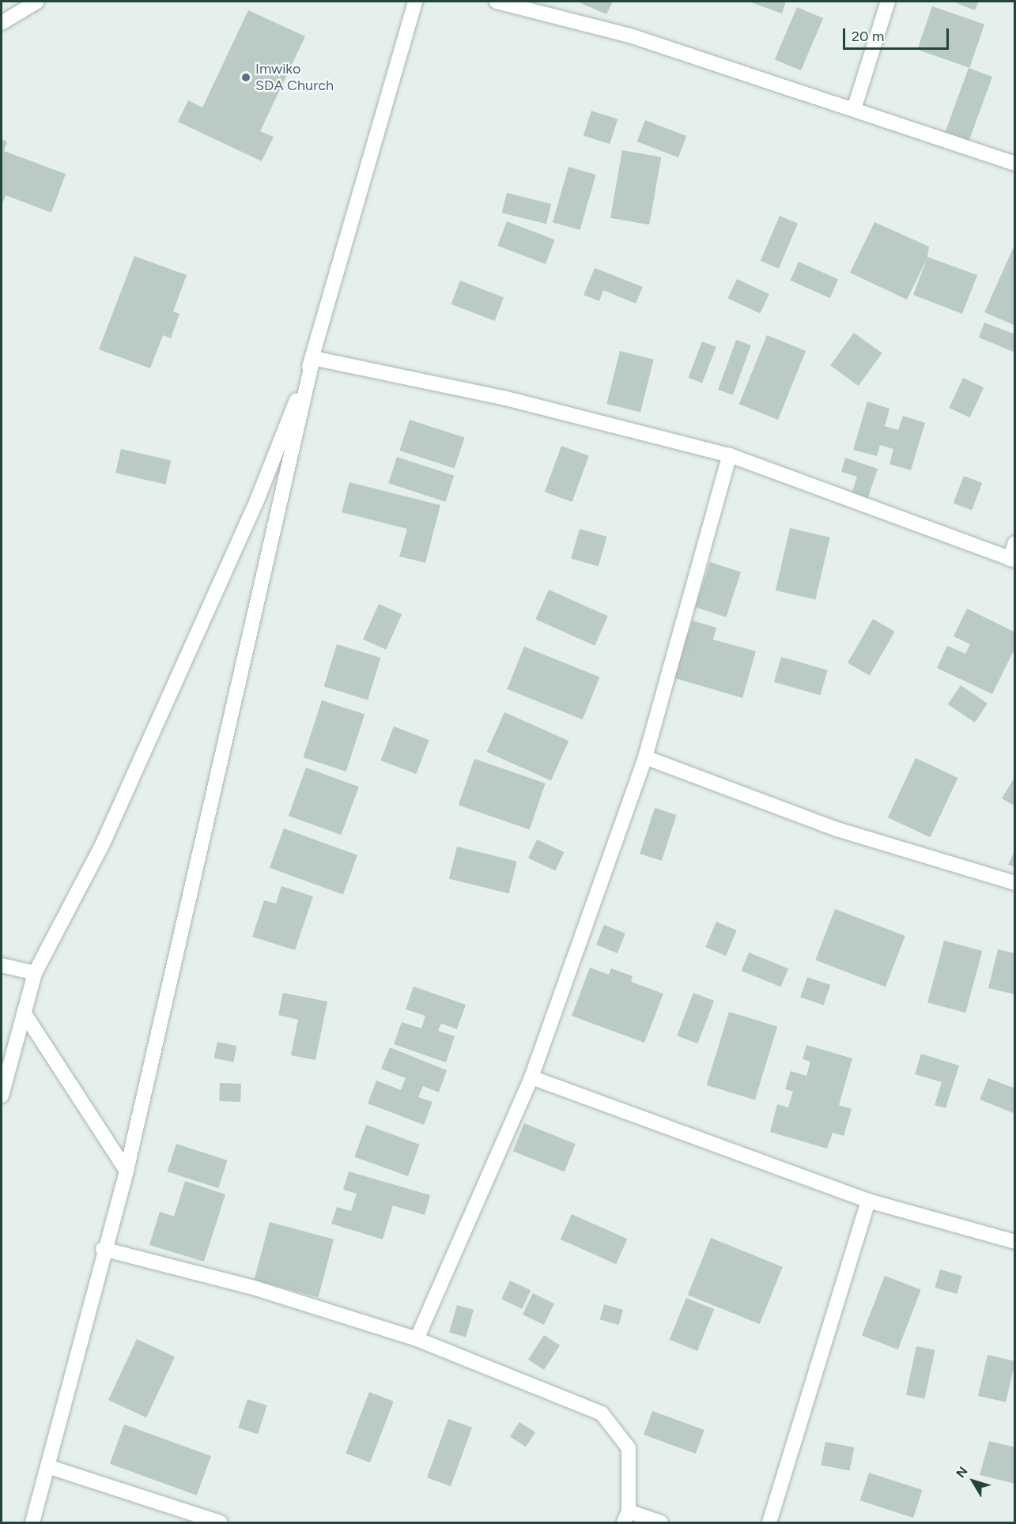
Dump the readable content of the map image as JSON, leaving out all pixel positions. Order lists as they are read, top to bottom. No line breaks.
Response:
{"places":["Imwiko SDA Church"],"scale_bar":"20 m","north":"top left"}
